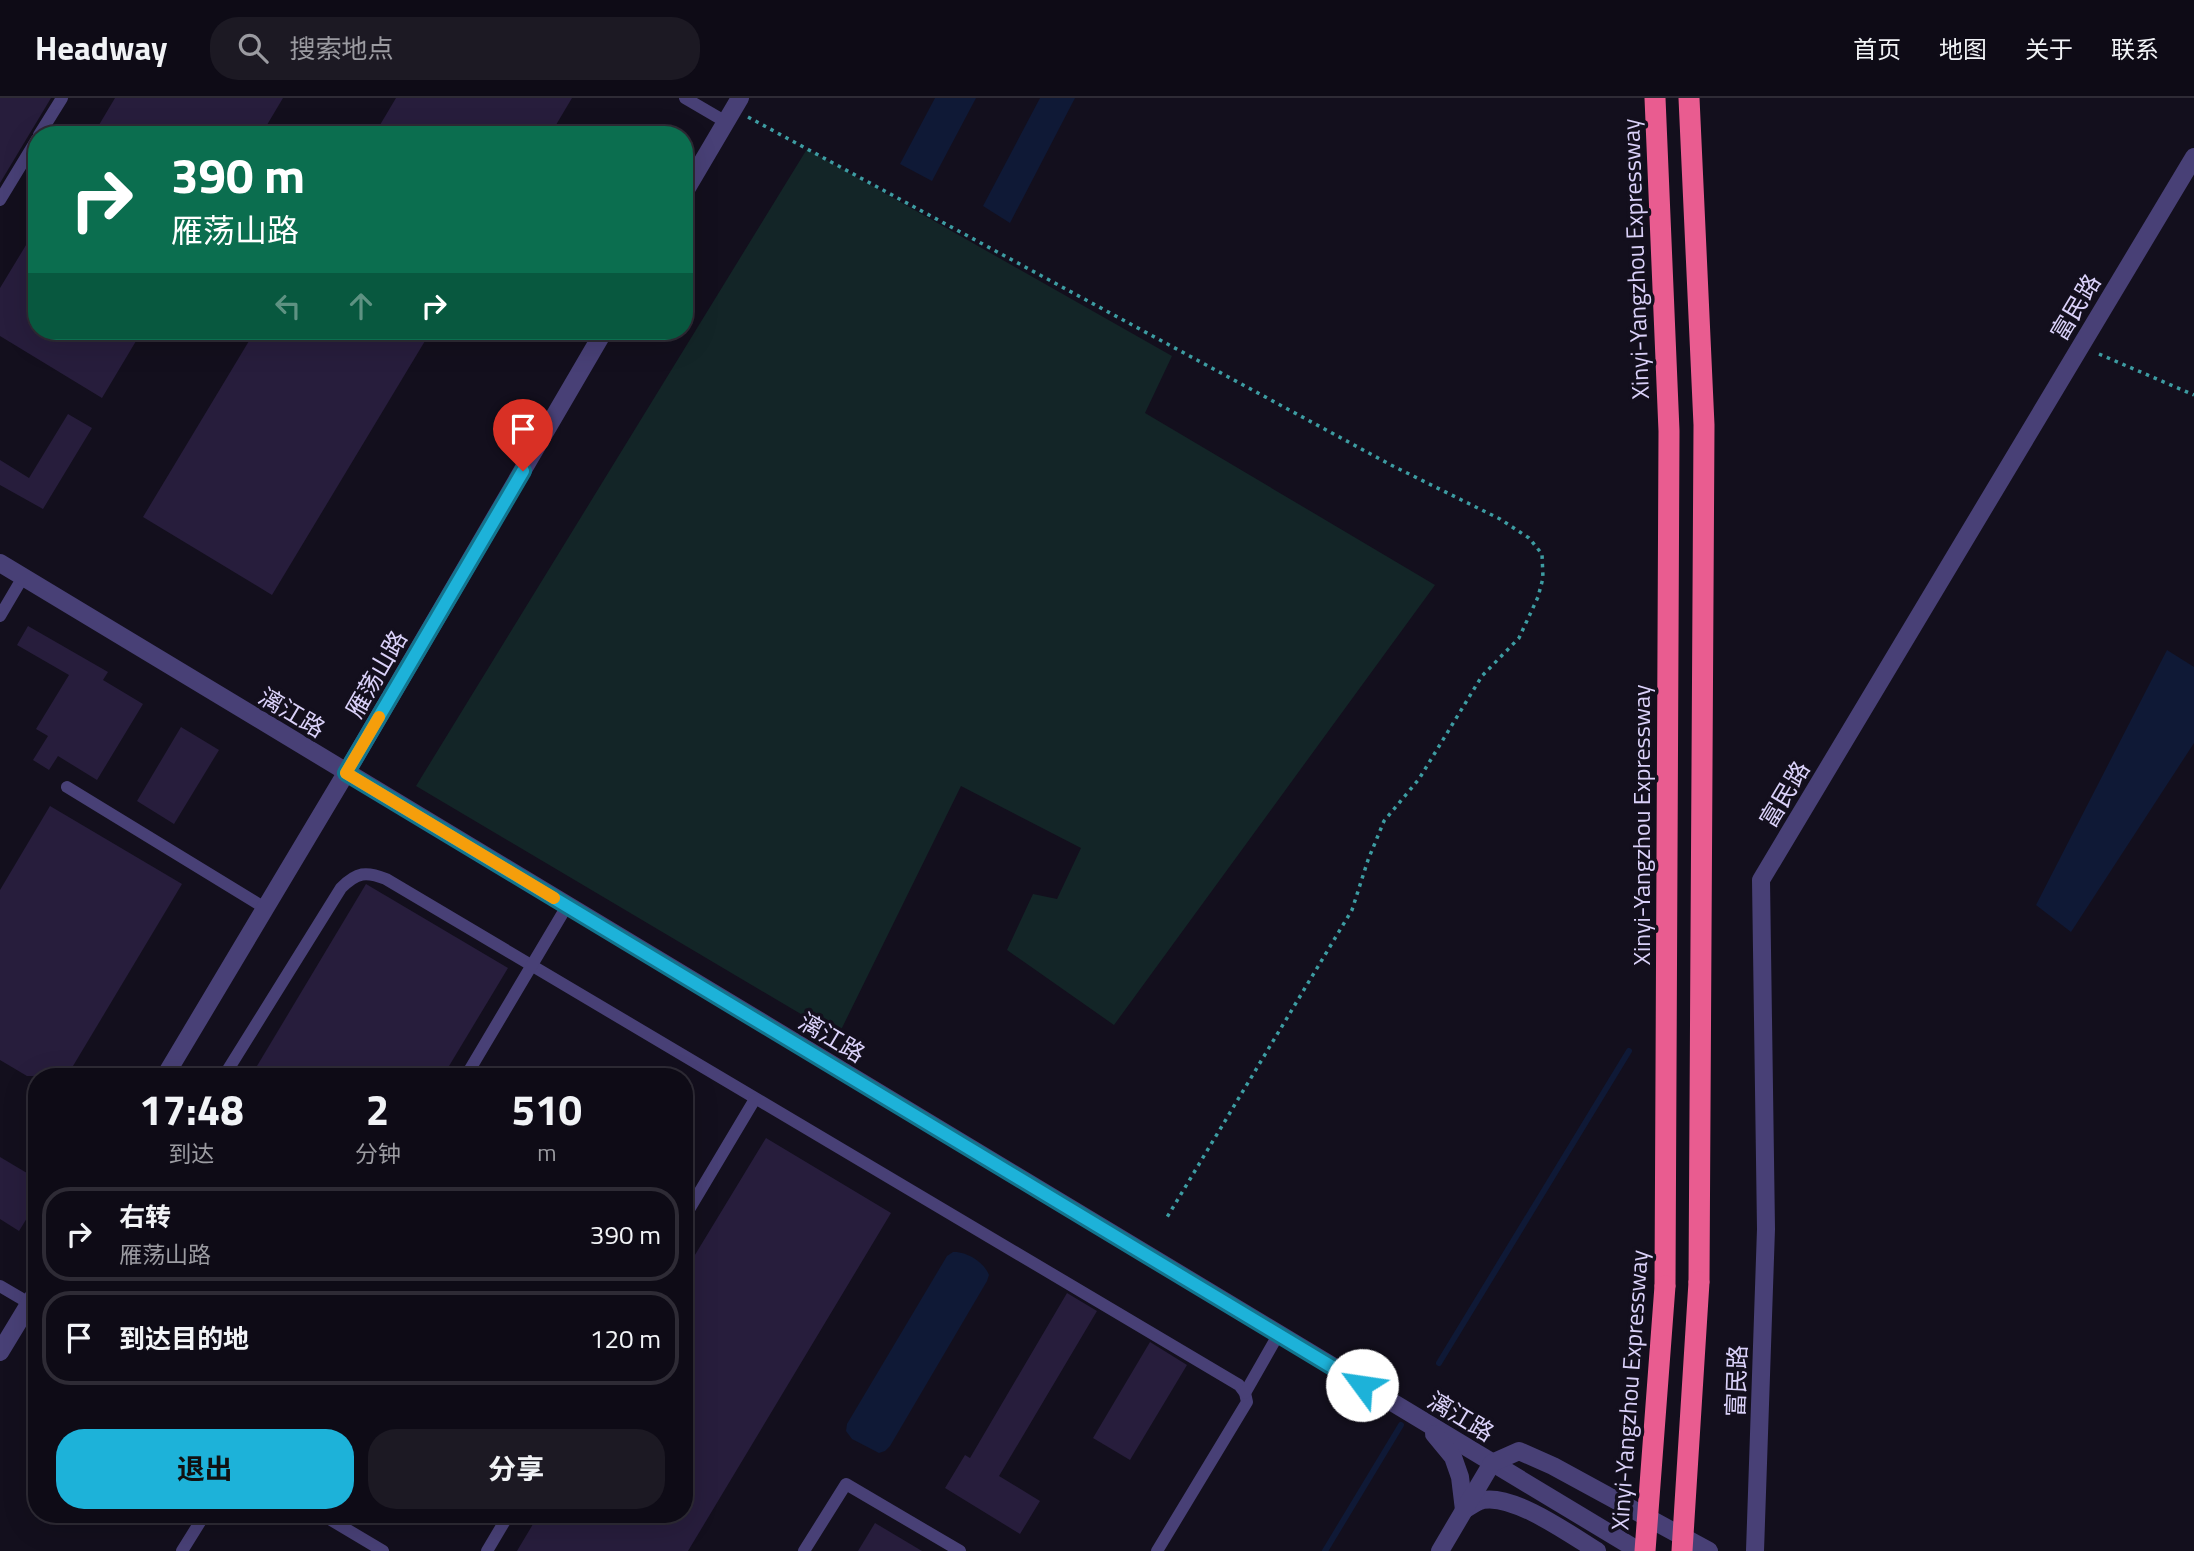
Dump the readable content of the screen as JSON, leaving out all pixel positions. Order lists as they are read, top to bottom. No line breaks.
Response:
{"streets":{"highway":["Xinyi-Yangzhou Expressway"],"street":["富民路","雁荡山路","漓江路"]},"crossings":[["雁荡山路","漓江路"]],"page":{"header":"Headway","search":"搜索地点","nav":["首页","地图","关于","联系"],"turn":["390 m","雁荡山路"],"eta":["17:48","到达","2","分钟","510","m"],"list":[{"name":"右转","note":"雁荡山路","value":"390 m"},{"name":"到达目的地","value":"120 m"}],"buttons":["退出","分享"]}}
